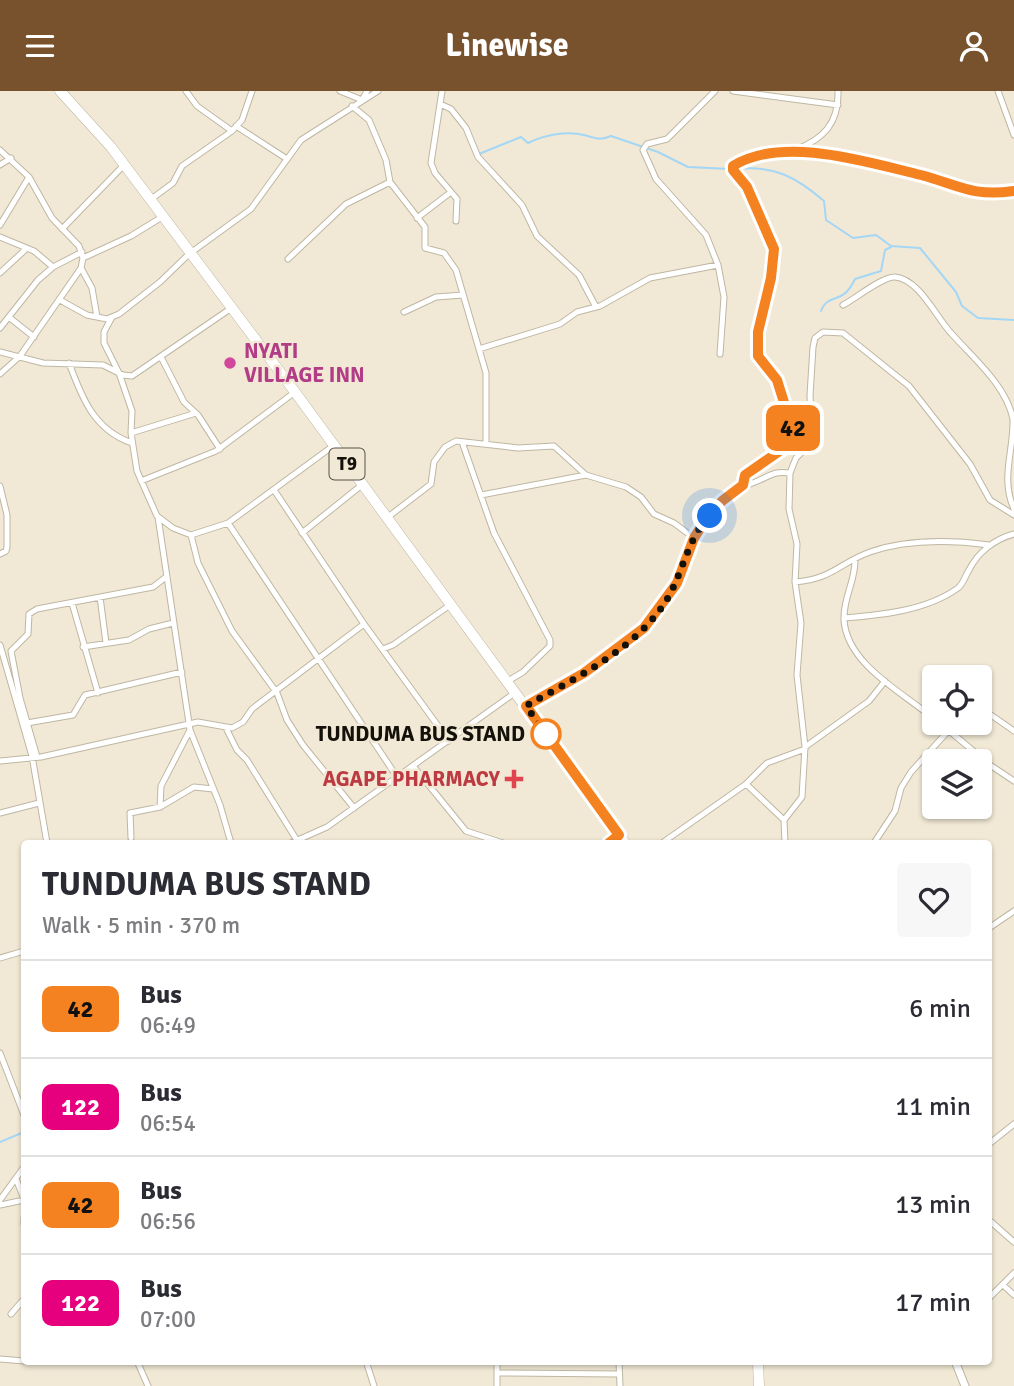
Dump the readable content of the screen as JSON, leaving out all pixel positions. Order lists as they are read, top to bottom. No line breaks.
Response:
{"streets":{"highway":["T9"]},"places":{"other":["NYATI VILLAGE INN","TUNDUMA BUS STAND"],"health":["AGAPE PHARMACY"]},"lines":["bus line 42"],"page":{"header":"Linewise","on_map":"42","heading":["TUNDUMA BUS STAND","Walk · 5 min · 370 m"],"list":[{"mark":"42","name":"Bus","note":"06:49","value":"6 min"},{"mark":"122","name":"Bus","note":"06:54","value":"11 min"},{"mark":"42","name":"Bus","note":"06:56","value":"13 min"},{"mark":"122","name":"Bus","note":"07:00","value":"17 min"}]}}
